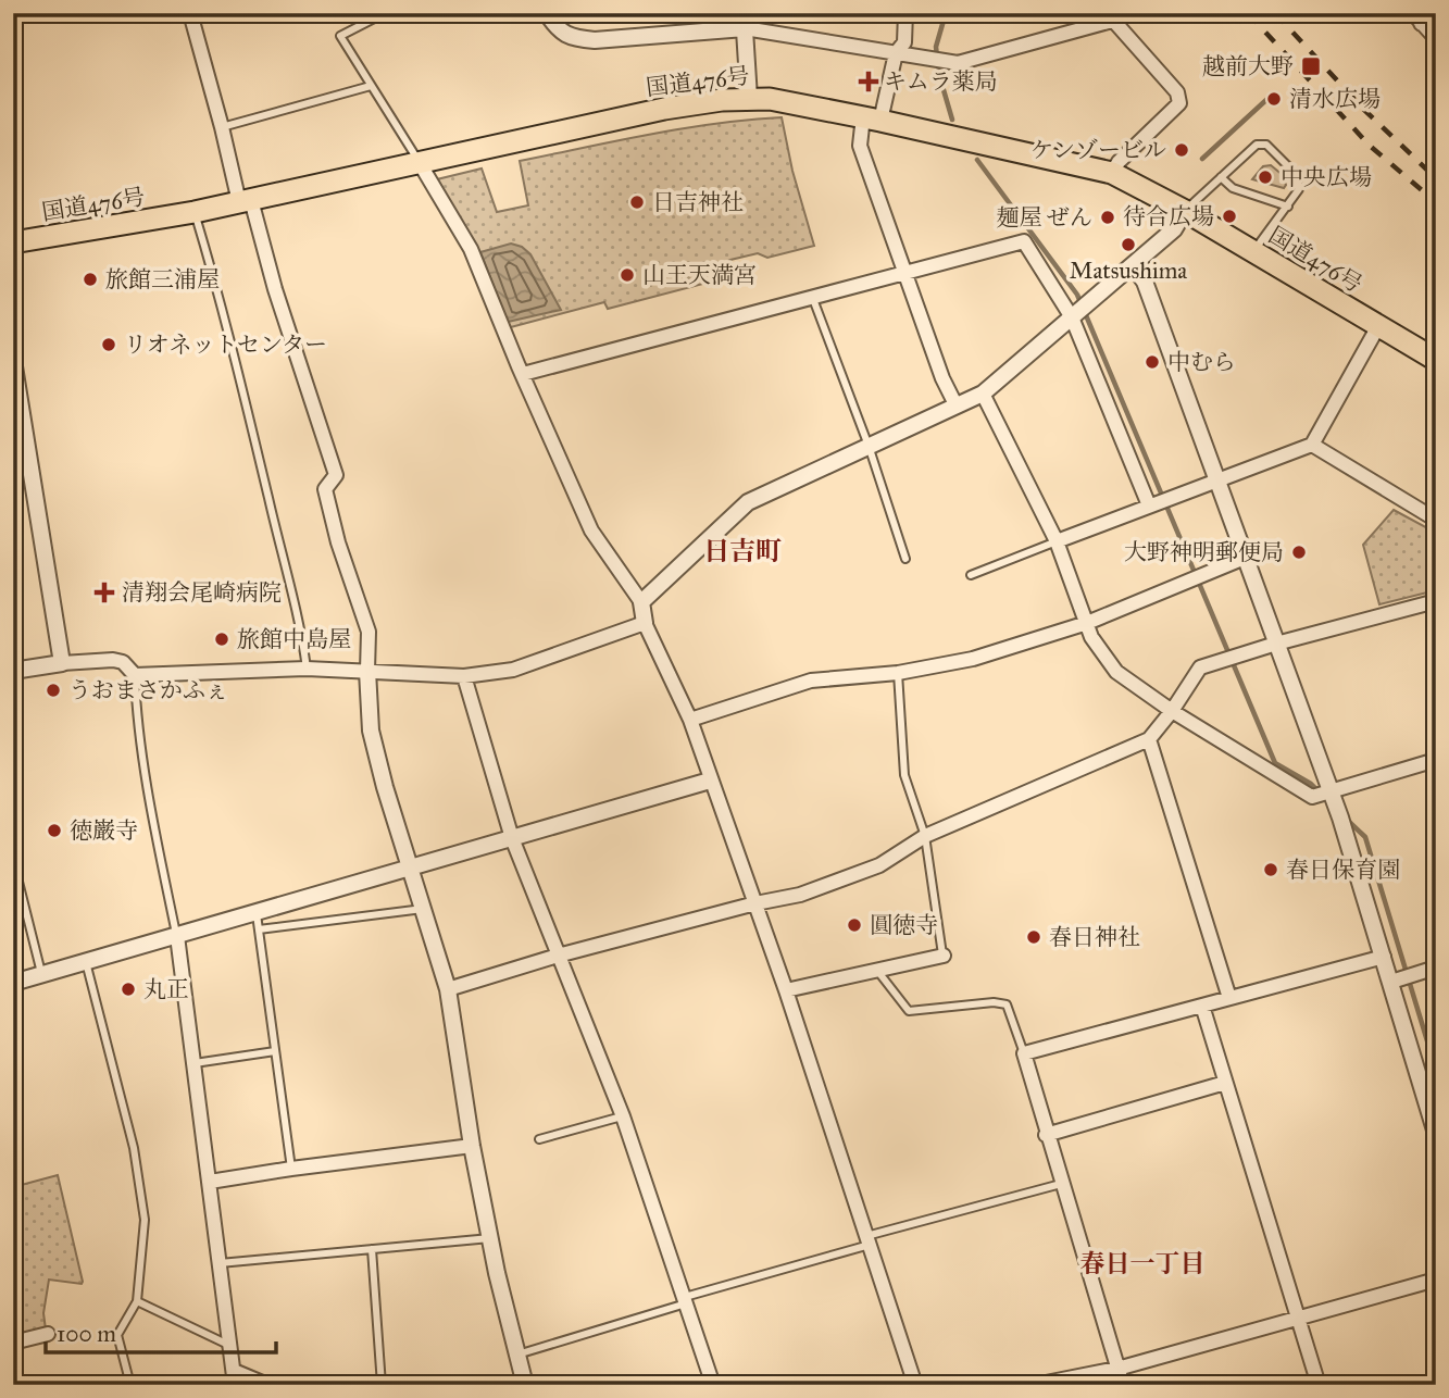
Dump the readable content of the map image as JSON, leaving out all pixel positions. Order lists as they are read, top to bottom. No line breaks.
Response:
{"streets":{"highway":["国道476号"]},"districts":["日吉町","春日一丁目"],"places":{"transit":["越前大野"],"health":["キムラ薬局","清翔会尾崎病院"],"other":["清水広場","ケンゾービル","中央広場","日吉神社","待合広場","麺屋 ぜん","Matsushima","山王天満宮","旅館三浦屋","リオネットセンター","中むら","大野神明郵便局","旅館中島屋","うおまさかふぇ","徳巌寺","春日保育園","圓徳寺","春日神社","丸正"]},"scale_bar":"100 m"}
